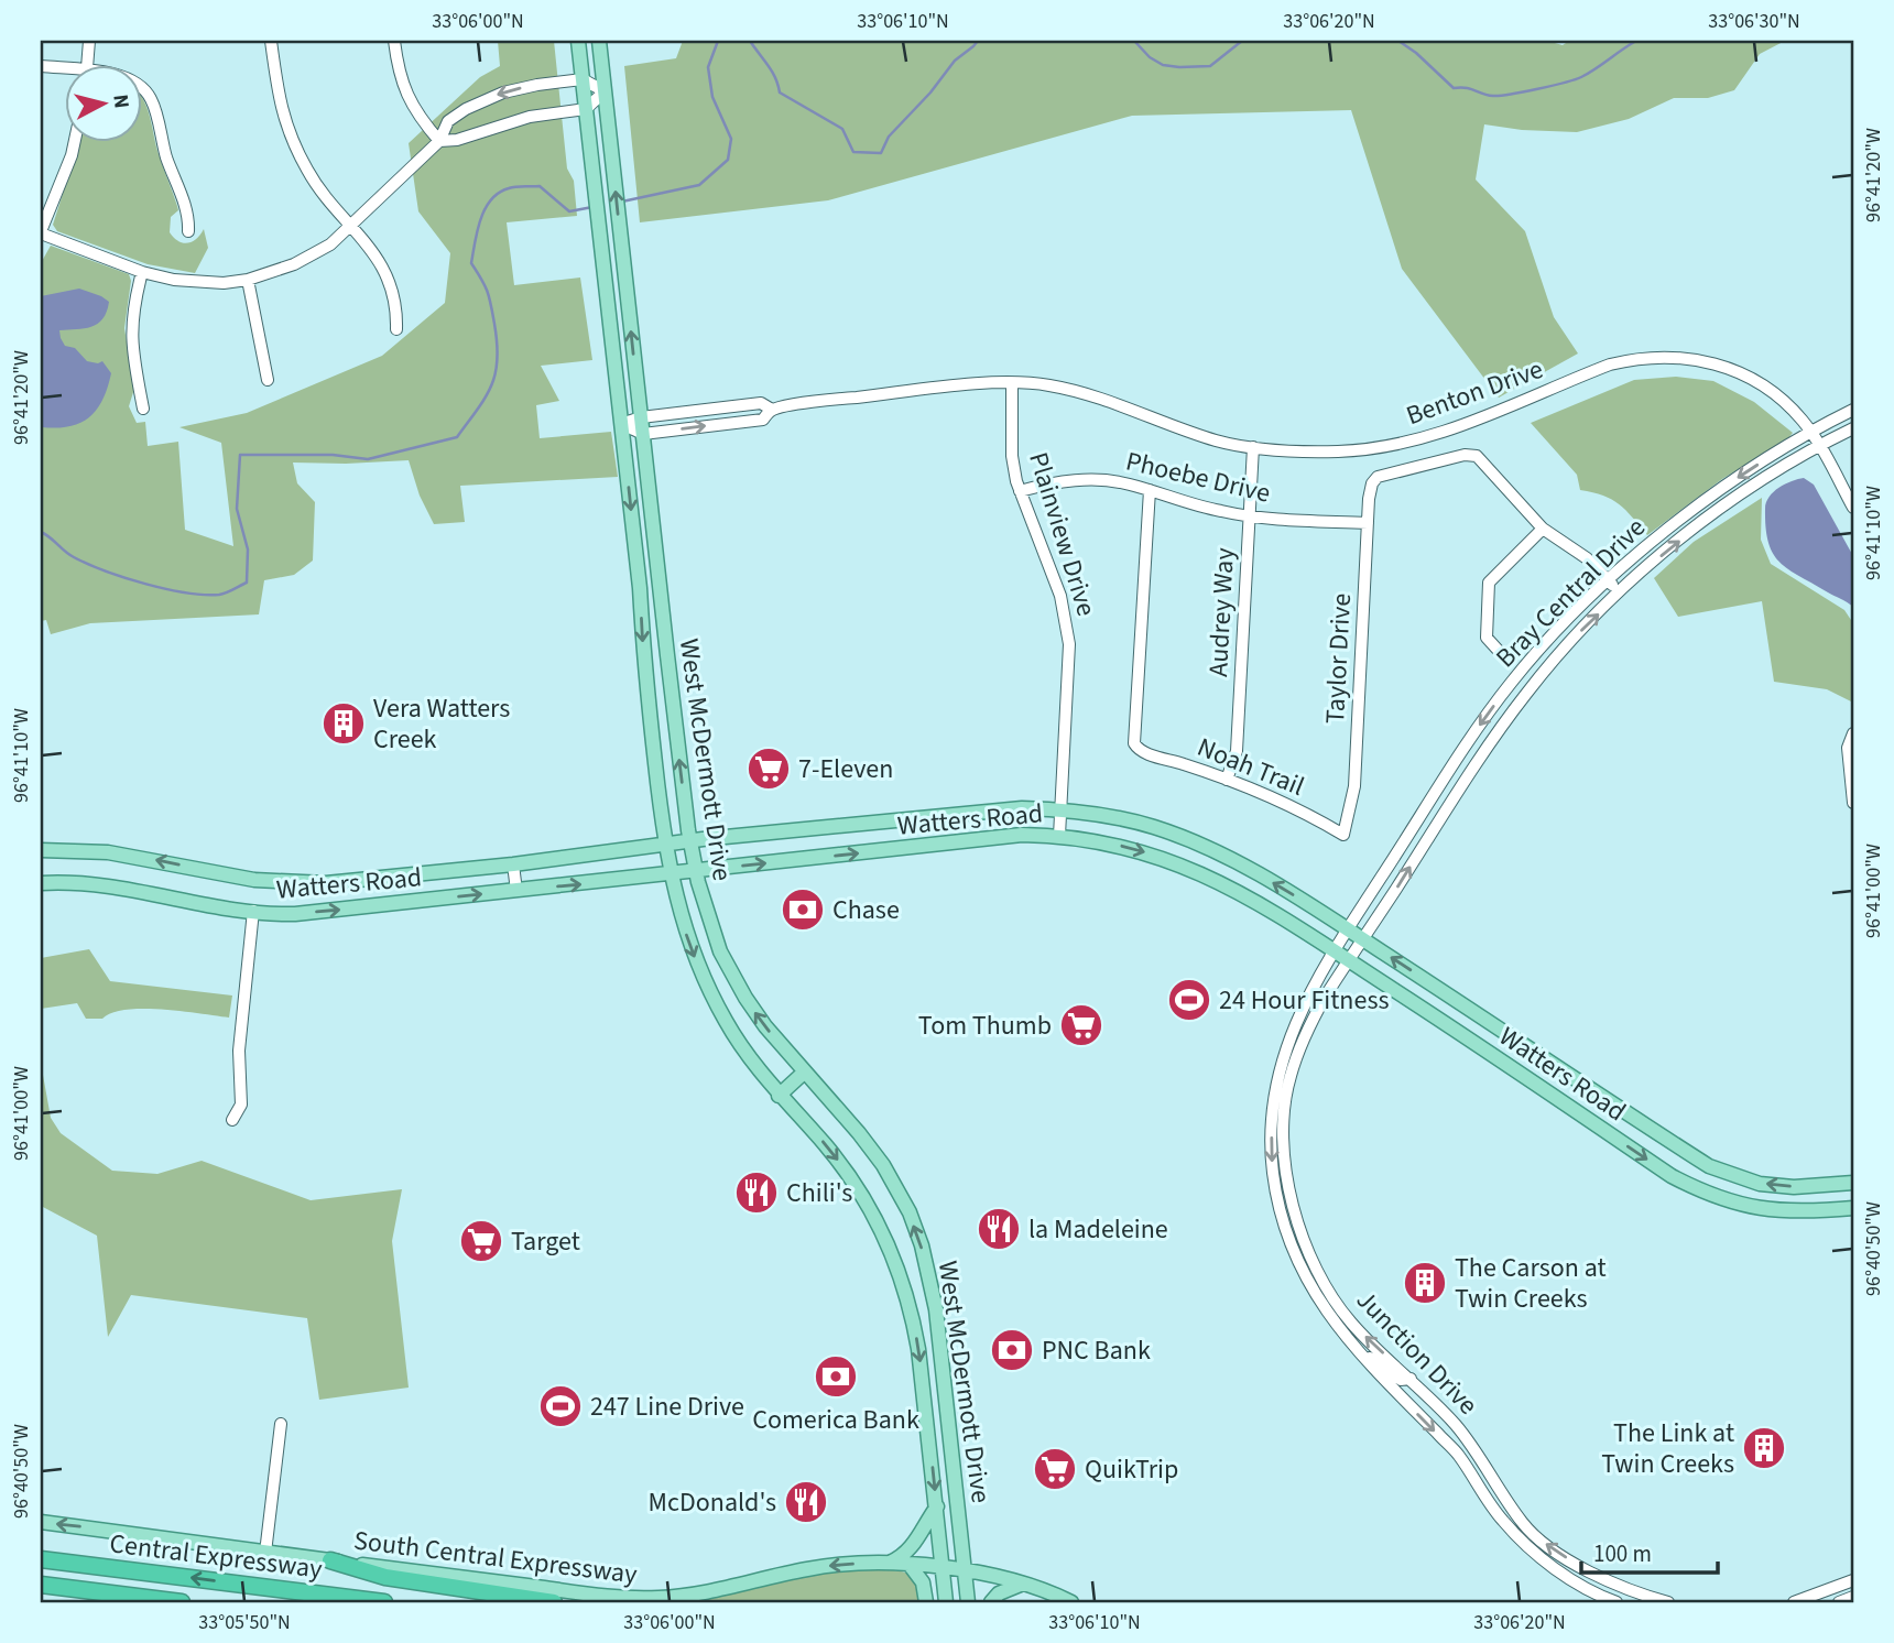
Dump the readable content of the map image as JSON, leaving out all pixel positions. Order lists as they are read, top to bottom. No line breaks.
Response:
{"streets":{"highway":["Central Expressway"],"main road":["West McDermott Drive","Watters Road","South Central Expressway"],"street":["Benton Drive","Phoebe Drive","Plainview Drive","Bray Central Drive","Audrey Way","Taylor Drive","Noah Trail","Junction Drive"]},"crossings":[["Benton Drive","Plainview Drive"],["Benton Drive","Bray Central Drive"],["Benton Drive","Audrey Way"],["Benton Drive","West McDermott Drive"],["Phoebe Drive","Plainview Drive"],["Phoebe Drive","Audrey Way"],["Phoebe Drive","Taylor Drive"],["Phoebe Drive","Noah Trail"],["Plainview Drive","Watters Road"],["Bray Central Drive","Watters Road"],["Bray Central Drive","Junction Drive"],["Audrey Way","Noah Trail"],["Taylor Drive","Noah Trail"],["West McDermott Drive","Watters Road"],["West McDermott Drive","South Central Expressway"],["Watters Road","Junction Drive"]],"one_way":["South Central Expressway"],"places":{"building":["Vera Watters Creek","The Carson at Twin Creeks","The Link at Twin Creeks"],"supermarket":["7-Eleven","Tom Thumb","Target","QuikTrip"],"bank":["Chase","PNC Bank","Comerica Bank"],"sports":["24 Hour Fitness","247 Line Drive"],"restaurant":["Chili's","la Madeleine","McDonald's"]},"scale_bar":"100 m","north":"right","coordinates":["33°06'00\"N","33°06'10\"N","33°06'20\"N","33°06'30\"N","96°41'20\"W","96°41'10\"W","96°41'00\"W","96°40'50\"W","33°05'50\"N"]}
